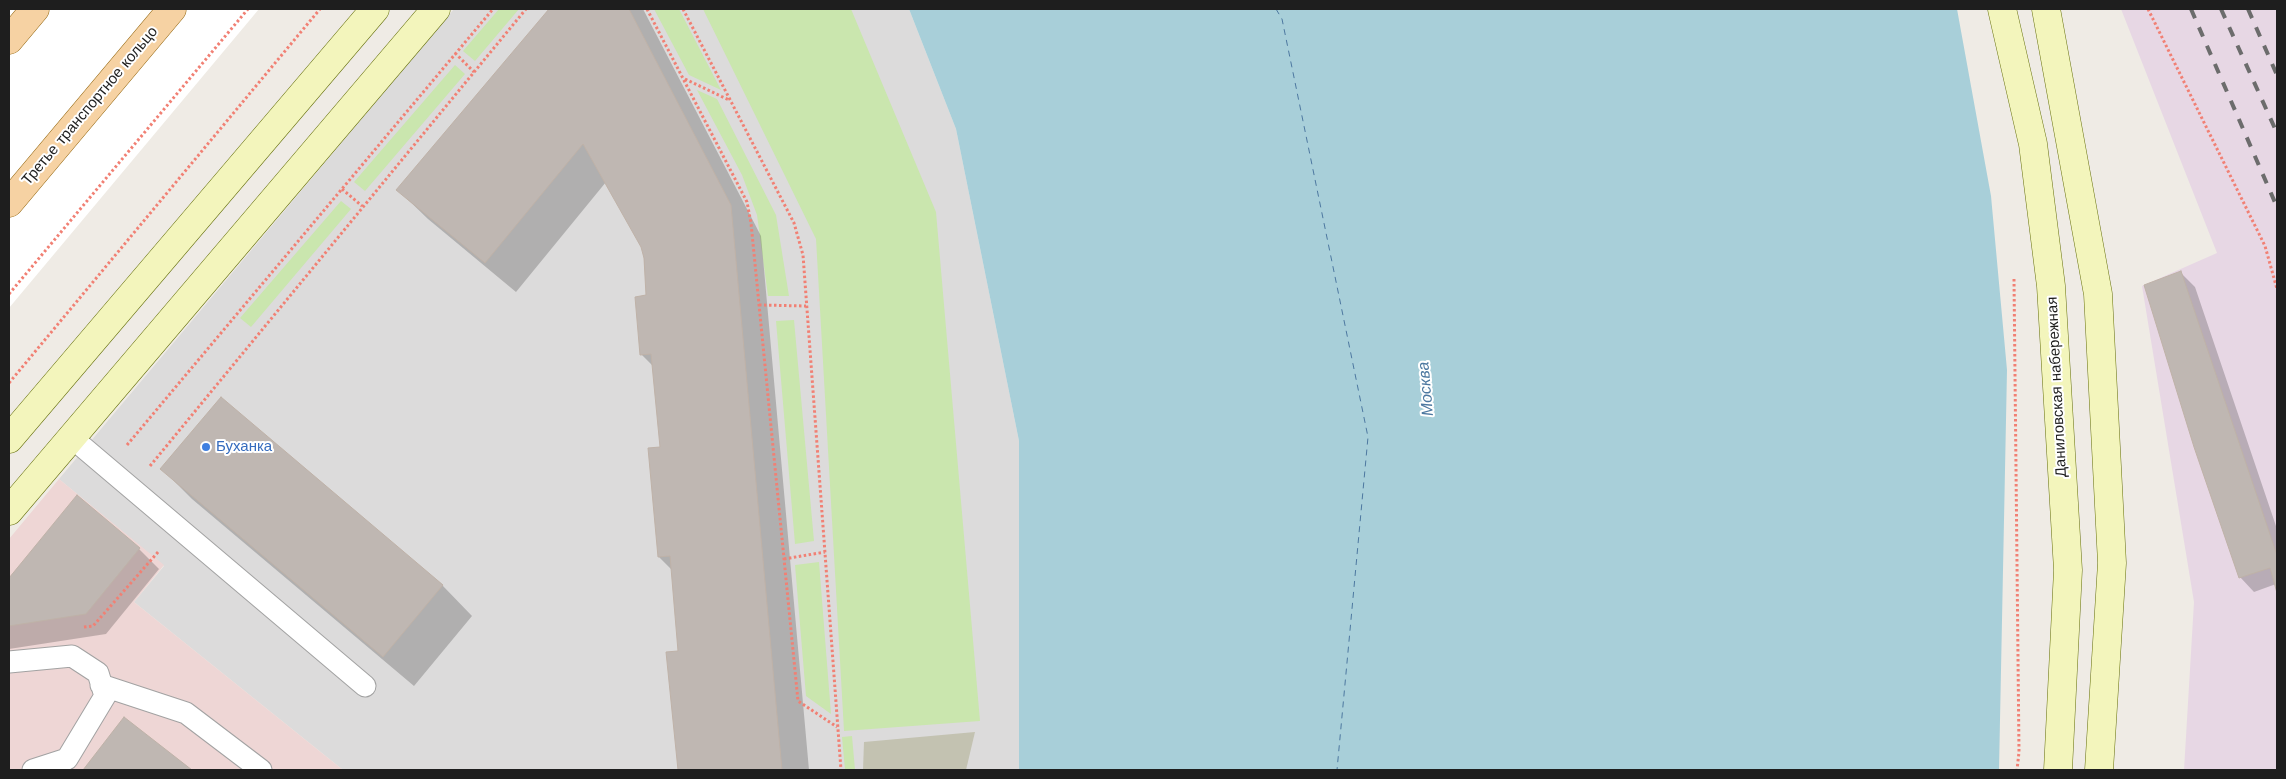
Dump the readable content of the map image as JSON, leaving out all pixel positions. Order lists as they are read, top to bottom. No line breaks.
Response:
{"streets":{"main road":["Третье транспортное кольцо","Даниловская набережная"]},"water":["Москва"],"places":["Буханка"]}
